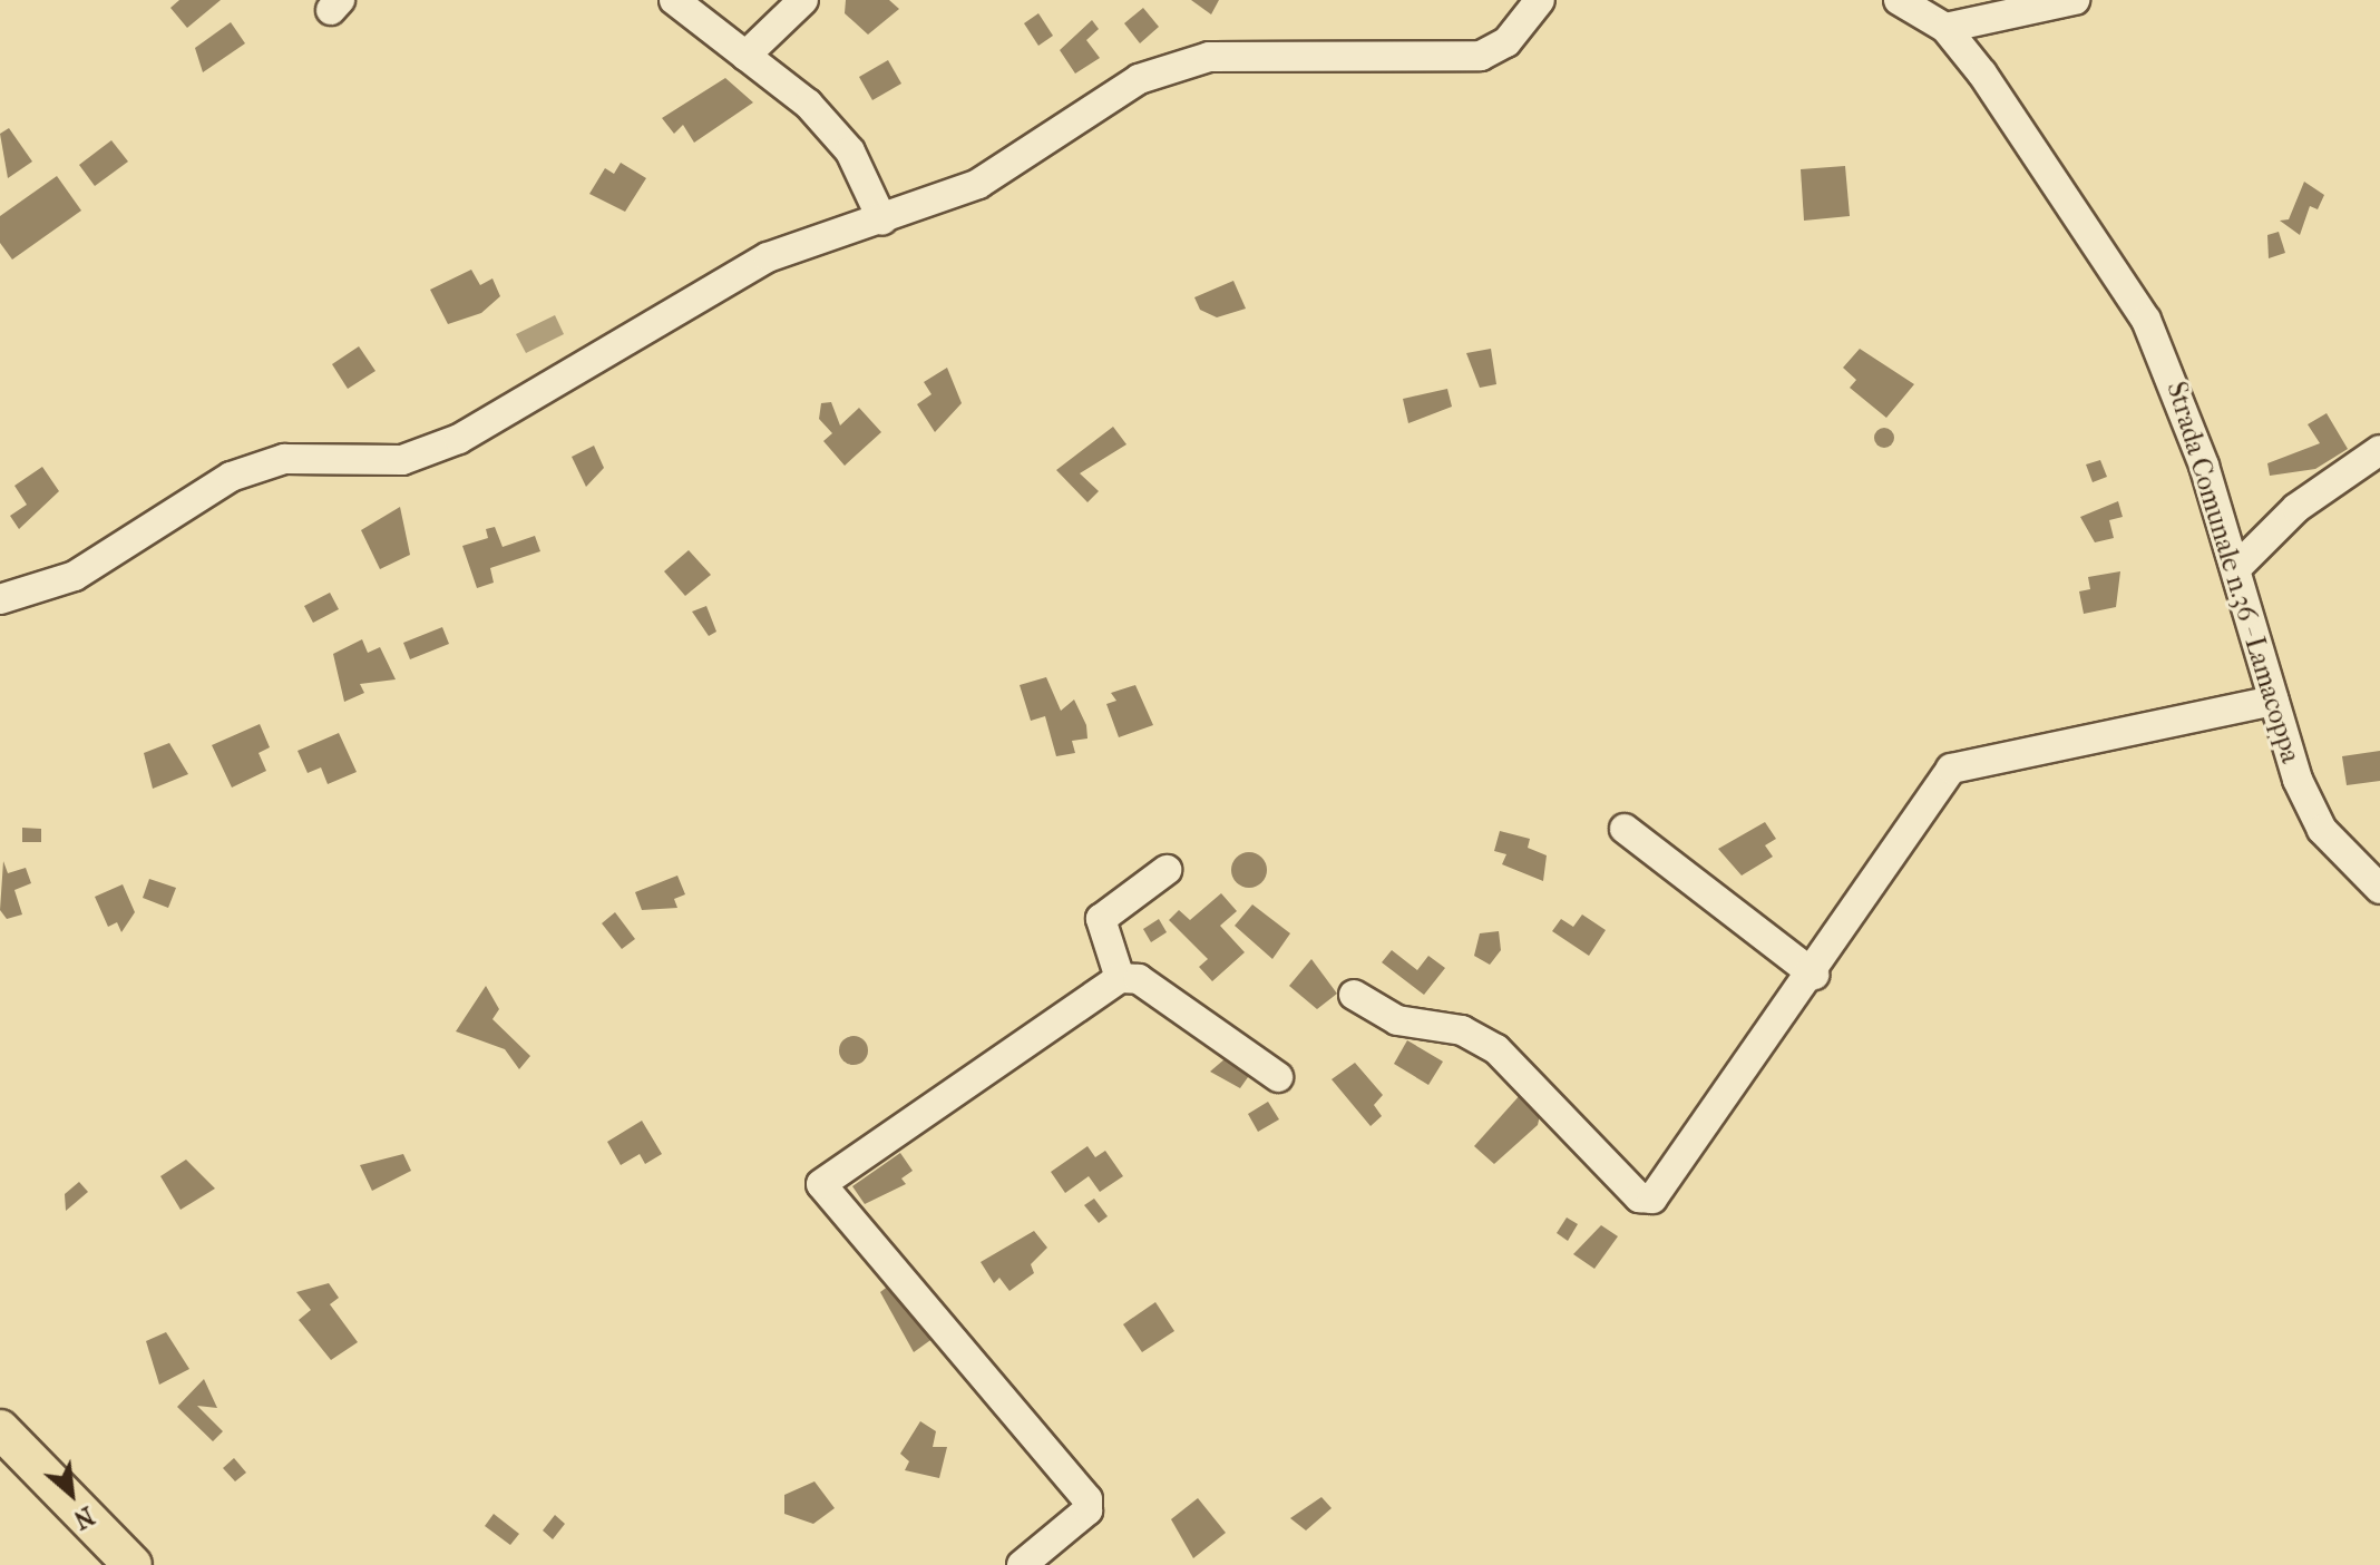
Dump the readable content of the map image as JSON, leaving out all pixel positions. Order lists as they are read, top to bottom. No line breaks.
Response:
{"streets":{"street":["Strada Comunale n.36 - Lamacoppa"]},"north":"bottom right"}
